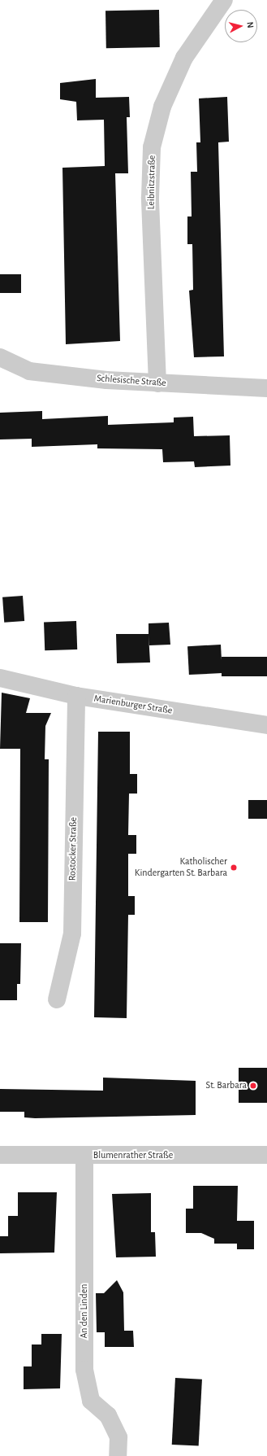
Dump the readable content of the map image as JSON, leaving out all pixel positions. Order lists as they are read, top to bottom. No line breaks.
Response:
{"streets":{"street":["Leibnitzstraße","Schlesische Straße","Marienburger Straße","Rostocker Straße","Blumenrather Straße","An den Linden"]},"crossings":[["Leibnitzstraße","Schlesische Straße"],["Marienburger Straße","Rostocker Straße"],["Blumenrather Straße","An den Linden"]],"places":["Katholischer Kindergarten St. Barbara","St. Barbara"],"north":"right"}
